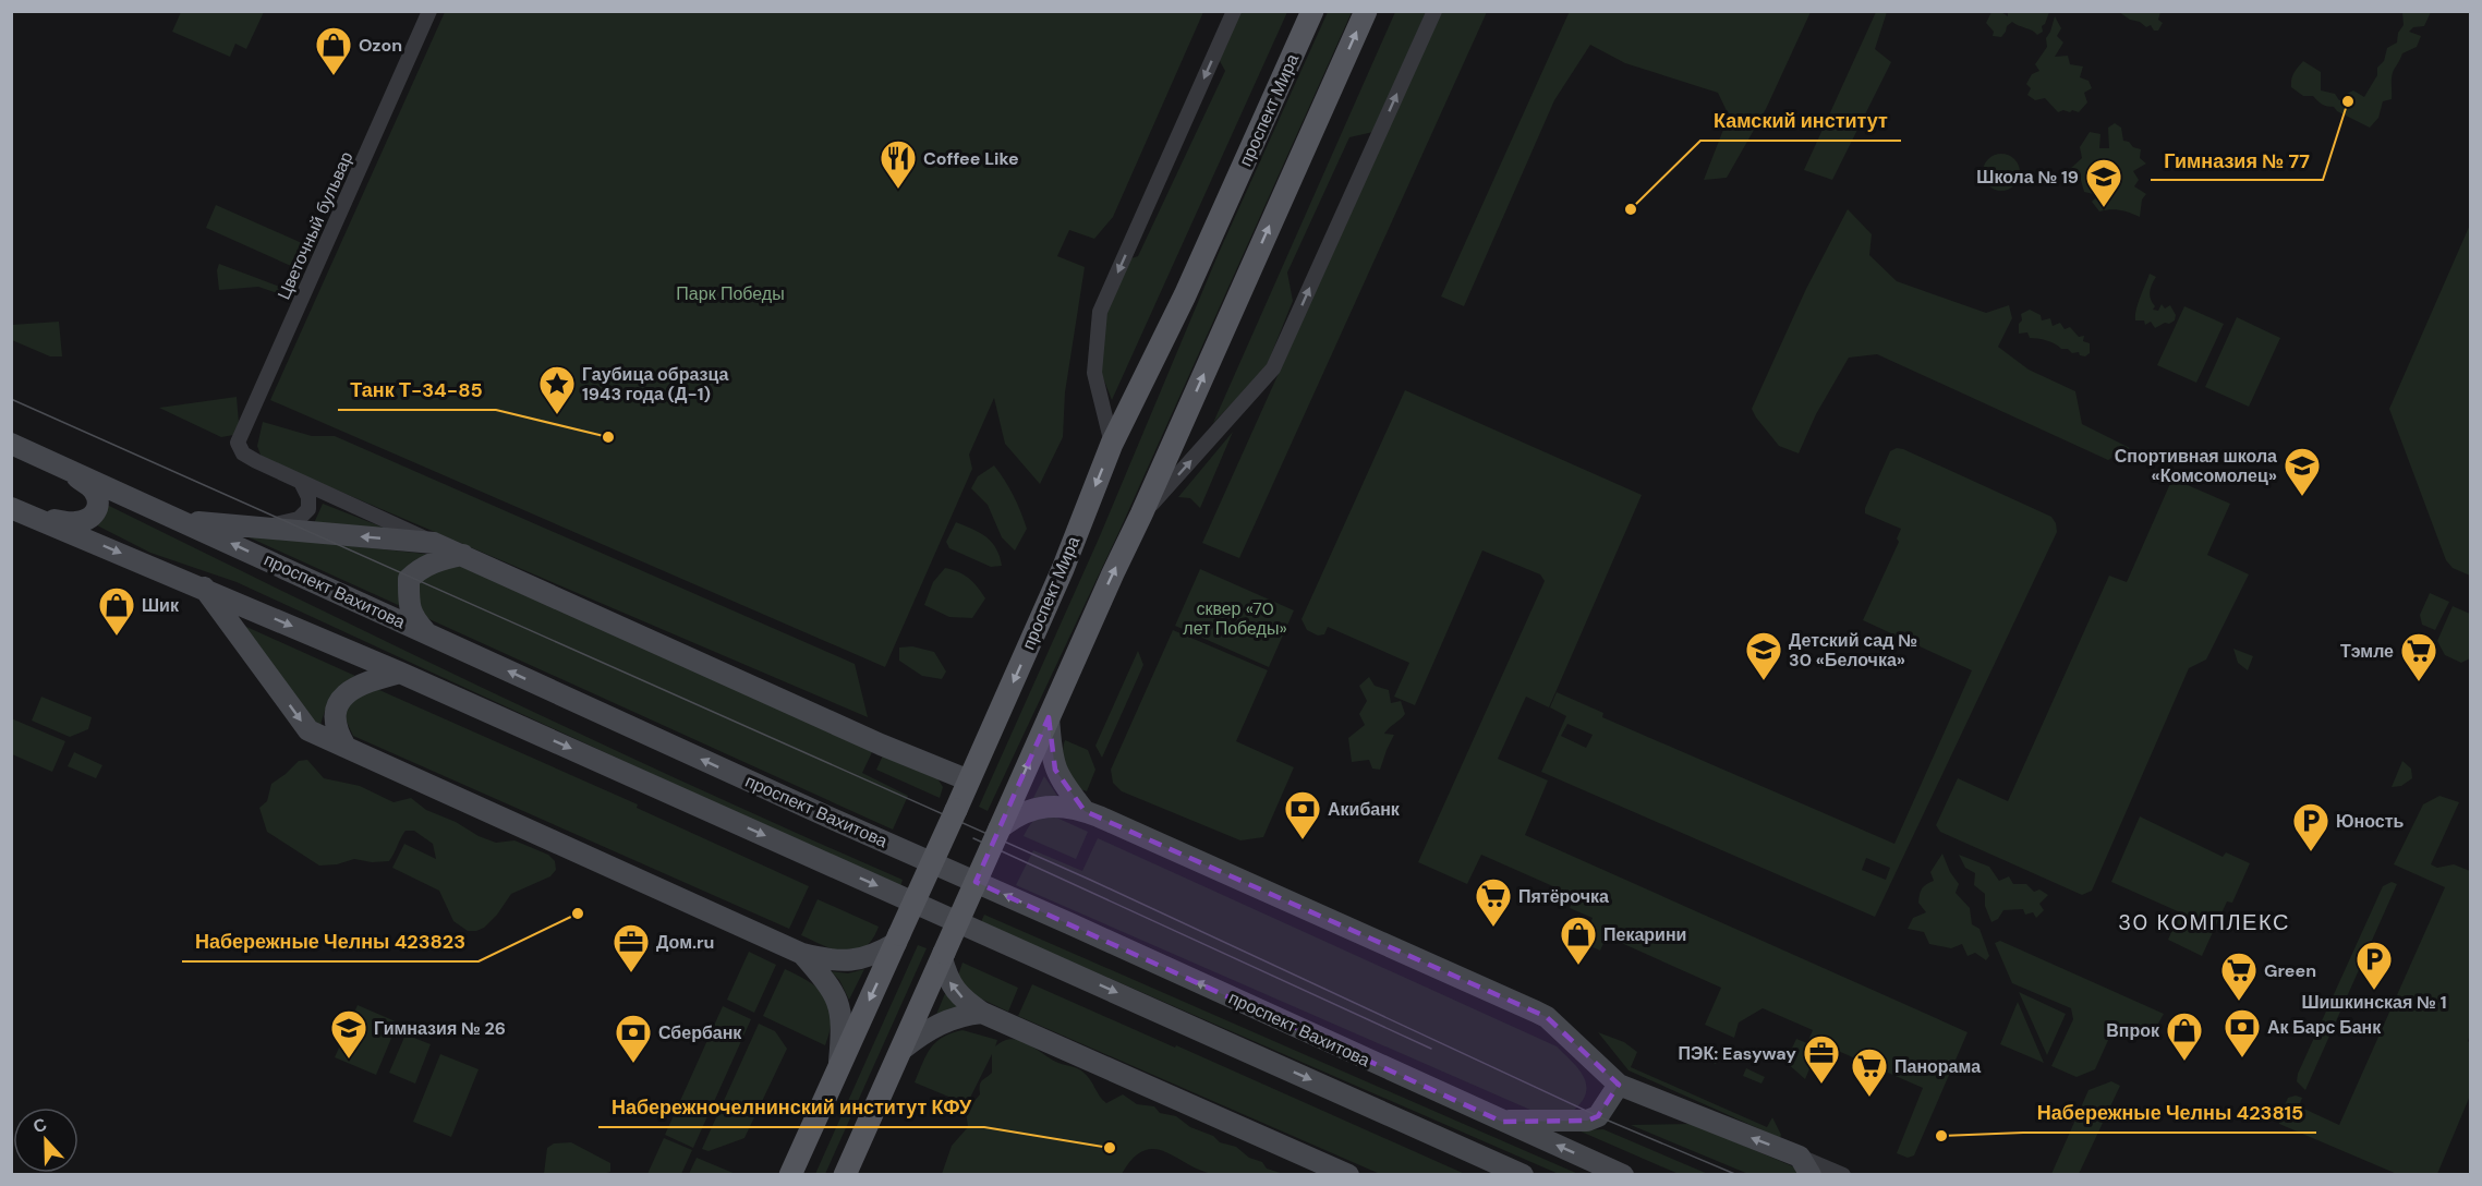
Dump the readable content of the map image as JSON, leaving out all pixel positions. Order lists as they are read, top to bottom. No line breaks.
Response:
{"streets":{"main road":["проспект Мира","проспект Вахитова"],"street":["Цветочный бульвар"]},"districts":["30 КОМПЛЕКС"],"parks":["Парк Победы","сквер «70 лет Победы»"],"places":{"shop":["Ozon","Шик","Пекарини","Впрок"],"other":["Гимназия № 77","Камский институт","Танк Т-34-85","Набережные Челны 423823","Набережные Челны 423815","Набережночелнинский институт КФУ"],"restaurant":["Coffee Like"],"school or university":["Школа № 19","Спортивная школа «Комсомолец»","Детский сад № 30 «Белочка»","Гимназия № 26"],"place":["Гаубица образца 1943 года (Д-1)"],"supermarket":["Тэмле","Пятёрочка","Green","Панорама"],"bank":["Акибанк","Ак Барс Банк","Сбербанк"],"parking":["Юность","Шишкинская № 1"],"office":["Дом.ru","ПЭК: Easyway"]},"north":"top"}
